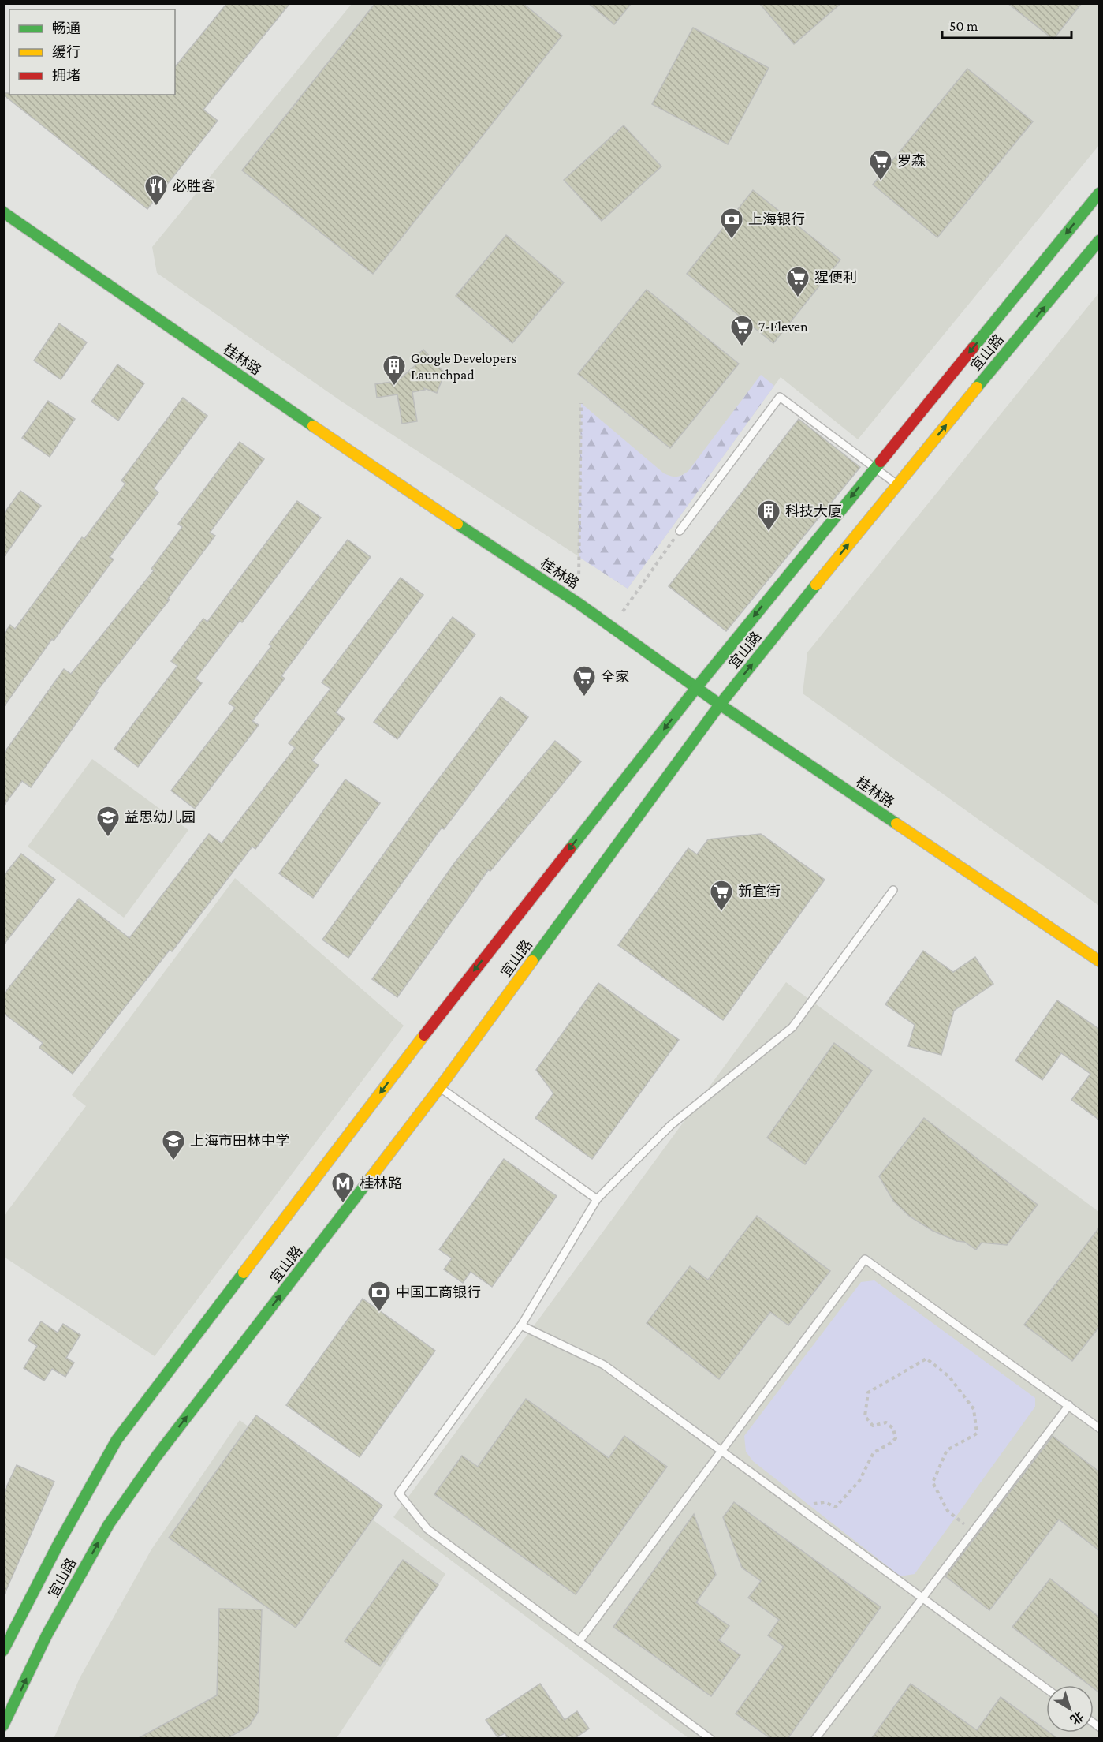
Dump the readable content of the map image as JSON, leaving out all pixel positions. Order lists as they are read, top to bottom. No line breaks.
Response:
{"streets":{"main road":["宜山路","桂林路"]},"crossings":[["宜山路","桂林路"]],"places":{"supermarket":["罗森","猩便利","7-Eleven","全家","新宜街"],"restaurant":["必胜客"],"bank":["上海银行","中国工商银行"],"building":["Google Developers Launchpad","科技大厦"],"school or university":["益思幼儿园","上海市田林中学"],"metro station":["桂林路"]},"legend":["畅通","缓行","拥堵"],"scale_bar":"50 m","north":"bottom right"}
